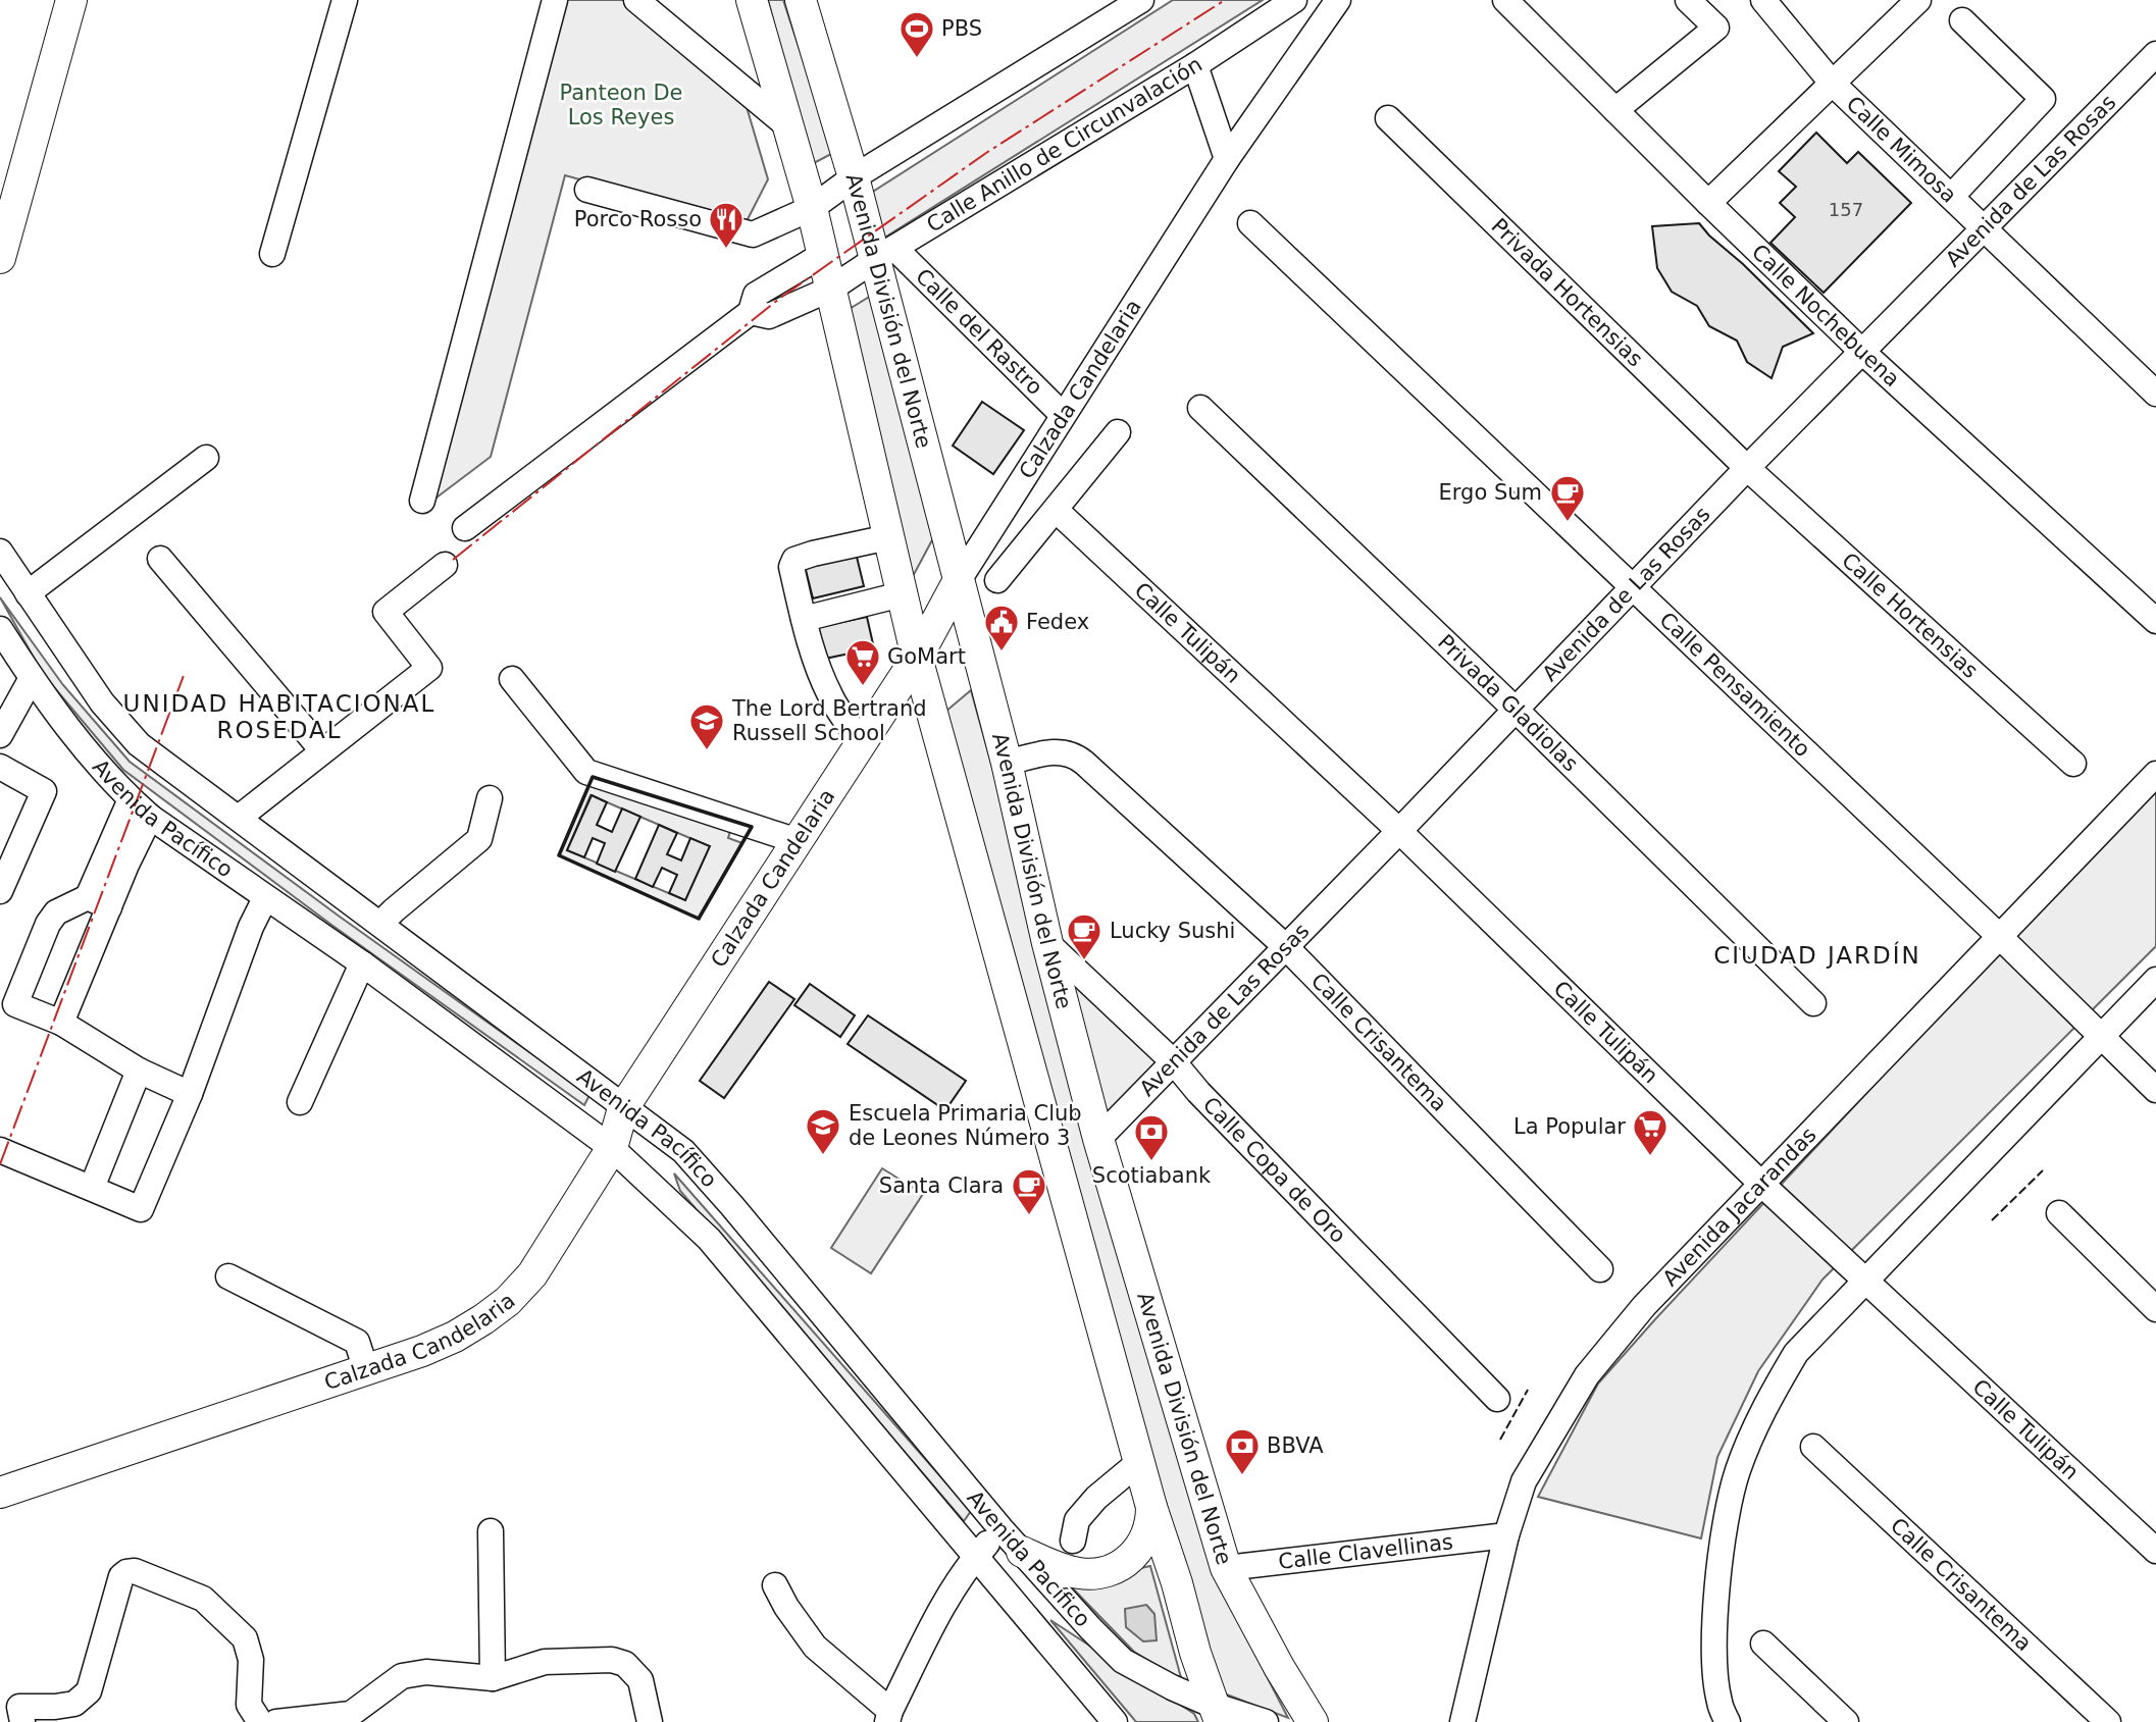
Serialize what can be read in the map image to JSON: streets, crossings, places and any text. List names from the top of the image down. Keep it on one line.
{"streets":{"main road":["Avenida División del Norte","Calzada Candelaria"],"street":["Calle Anillo de Circunvalación","Calle Mimosa","Avenida de Las Rosas","Privada Hortensias","Calle Nochebuena","Calle del Rastro","Calle Hortensias","Calle Tulipán","Calle Pensamiento","Privada Gladiolas","Avenida Pacífico","Calle Crisantema","Calle Copa de Oro","Avenida Jacarandas","Calle Clavellinas"]},"crossings":[["Calle Anillo de Circunvalación","Avenida División del Norte"],["Calle Anillo de Circunvalación","Calle del Rastro"],["Calle Mimosa","Avenida de Las Rosas"],["Calle Mimosa","Calle Nochebuena"],["Avenida de Las Rosas","Privada Hortensias"],["Avenida de Las Rosas","Avenida División del Norte"],["Avenida de Las Rosas","Calle Nochebuena"],["Avenida de Las Rosas","Calle Hortensias"],["Avenida de Las Rosas","Calle Tulipán"],["Avenida de Las Rosas","Calle Pensamiento"],["Avenida de Las Rosas","Privada Gladiolas"],["Avenida de Las Rosas","Calle Crisantema"],["Avenida de Las Rosas","Calle Copa de Oro"],["Privada Hortensias","Calle Hortensias"],["Avenida División del Norte","Calle del Rastro"],["Avenida División del Norte","Calzada Candelaria"],["Avenida División del Norte","Calle Crisantema"],["Avenida División del Norte","Calle Copa de Oro"],["Avenida División del Norte","Calle Clavellinas"],["Calle del Rastro","Calzada Candelaria"],["Calzada Candelaria","Avenida Pacífico"],["Calle Tulipán","Avenida Jacarandas"],["Calle Pensamiento","Avenida Jacarandas"],["Avenida Jacarandas","Calle Clavellinas"]],"districts":["UNIDAD HABITACIONAL ROSEDAL","CIUDAD JARDÍN"],"parks":["Panteon De Los Reyes"],"places":{"sports":["PBS"],"restaurant":["Porco Rosso"],"cafe":["Ergo Sum","Lucky Sushi","Santa Clara"],"public building":["Fedex"],"supermarket":["GoMart","La Popular"],"school or university":["The Lord Bertrand Russell School","Escuela Primaria Club de Leones Número 3"],"bank":["Scotiabank","BBVA"]},"house_numbers":["157"]}
